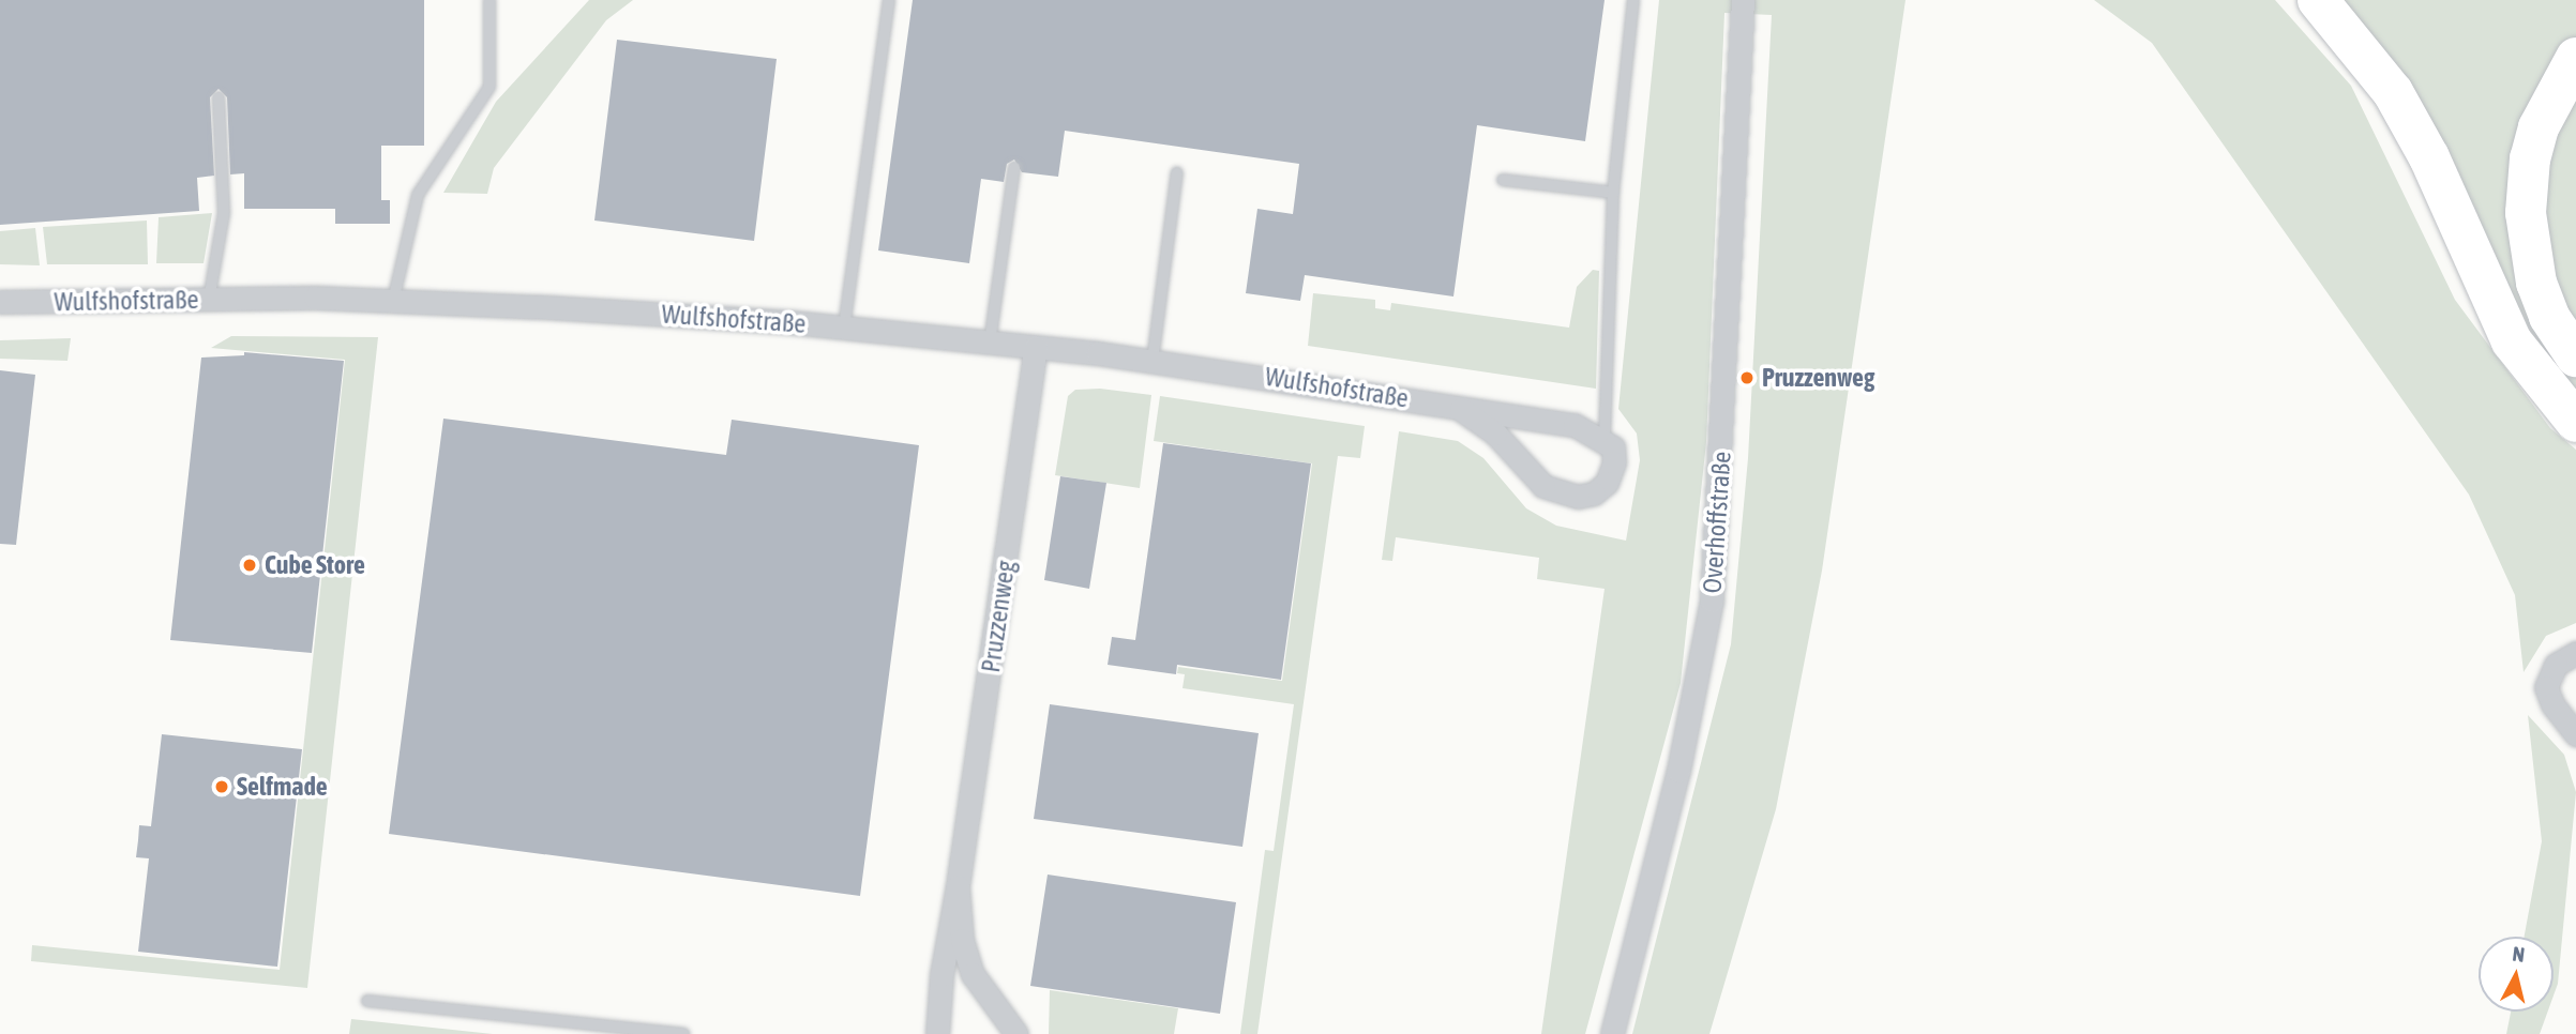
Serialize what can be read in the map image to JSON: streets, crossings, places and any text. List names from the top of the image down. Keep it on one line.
{"streets":{"street":["Wulfshofstraße","Overhoffstraße","Pruzzenweg"]},"crossings":[["Wulfshofstraße","Pruzzenweg"]],"places":["Pruzzenweg","Cube Store","Selfmade"],"north":"top"}
